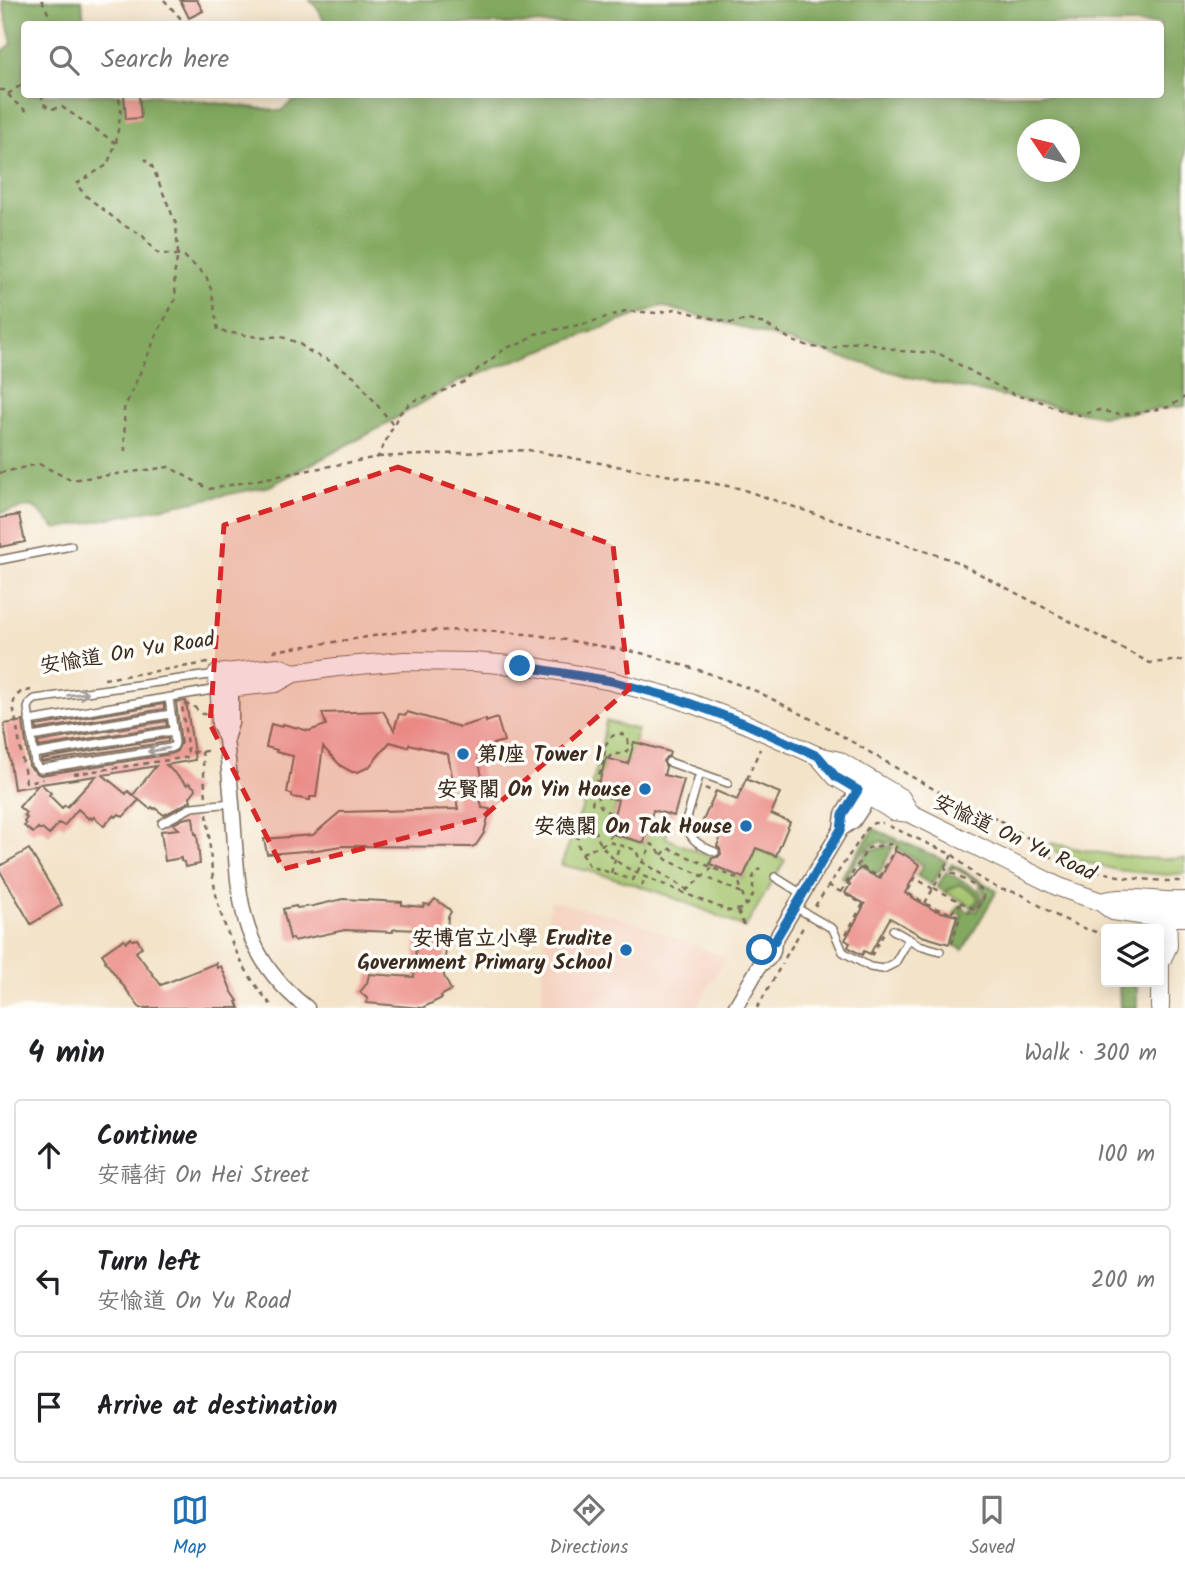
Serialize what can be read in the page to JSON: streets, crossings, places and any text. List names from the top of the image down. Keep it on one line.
{"streets":{"street":["安愉道 On Yu Road"]},"places":["第1座 Tower 1","安賢閣 On Yin House","安德閣 On Tak House","安博官立小學 Erudite Government Primary School"],"north":"top left","page":{"search":"Search here","heading":["4 min","Walk · 300 m"],"list":[["Continue","安禧街 On Hei Street","100 m"],["Turn left","安愉道 On Yu Road","200 m"],"Arrive at destination"],"nav":["Map","Directions","Saved"]}}
